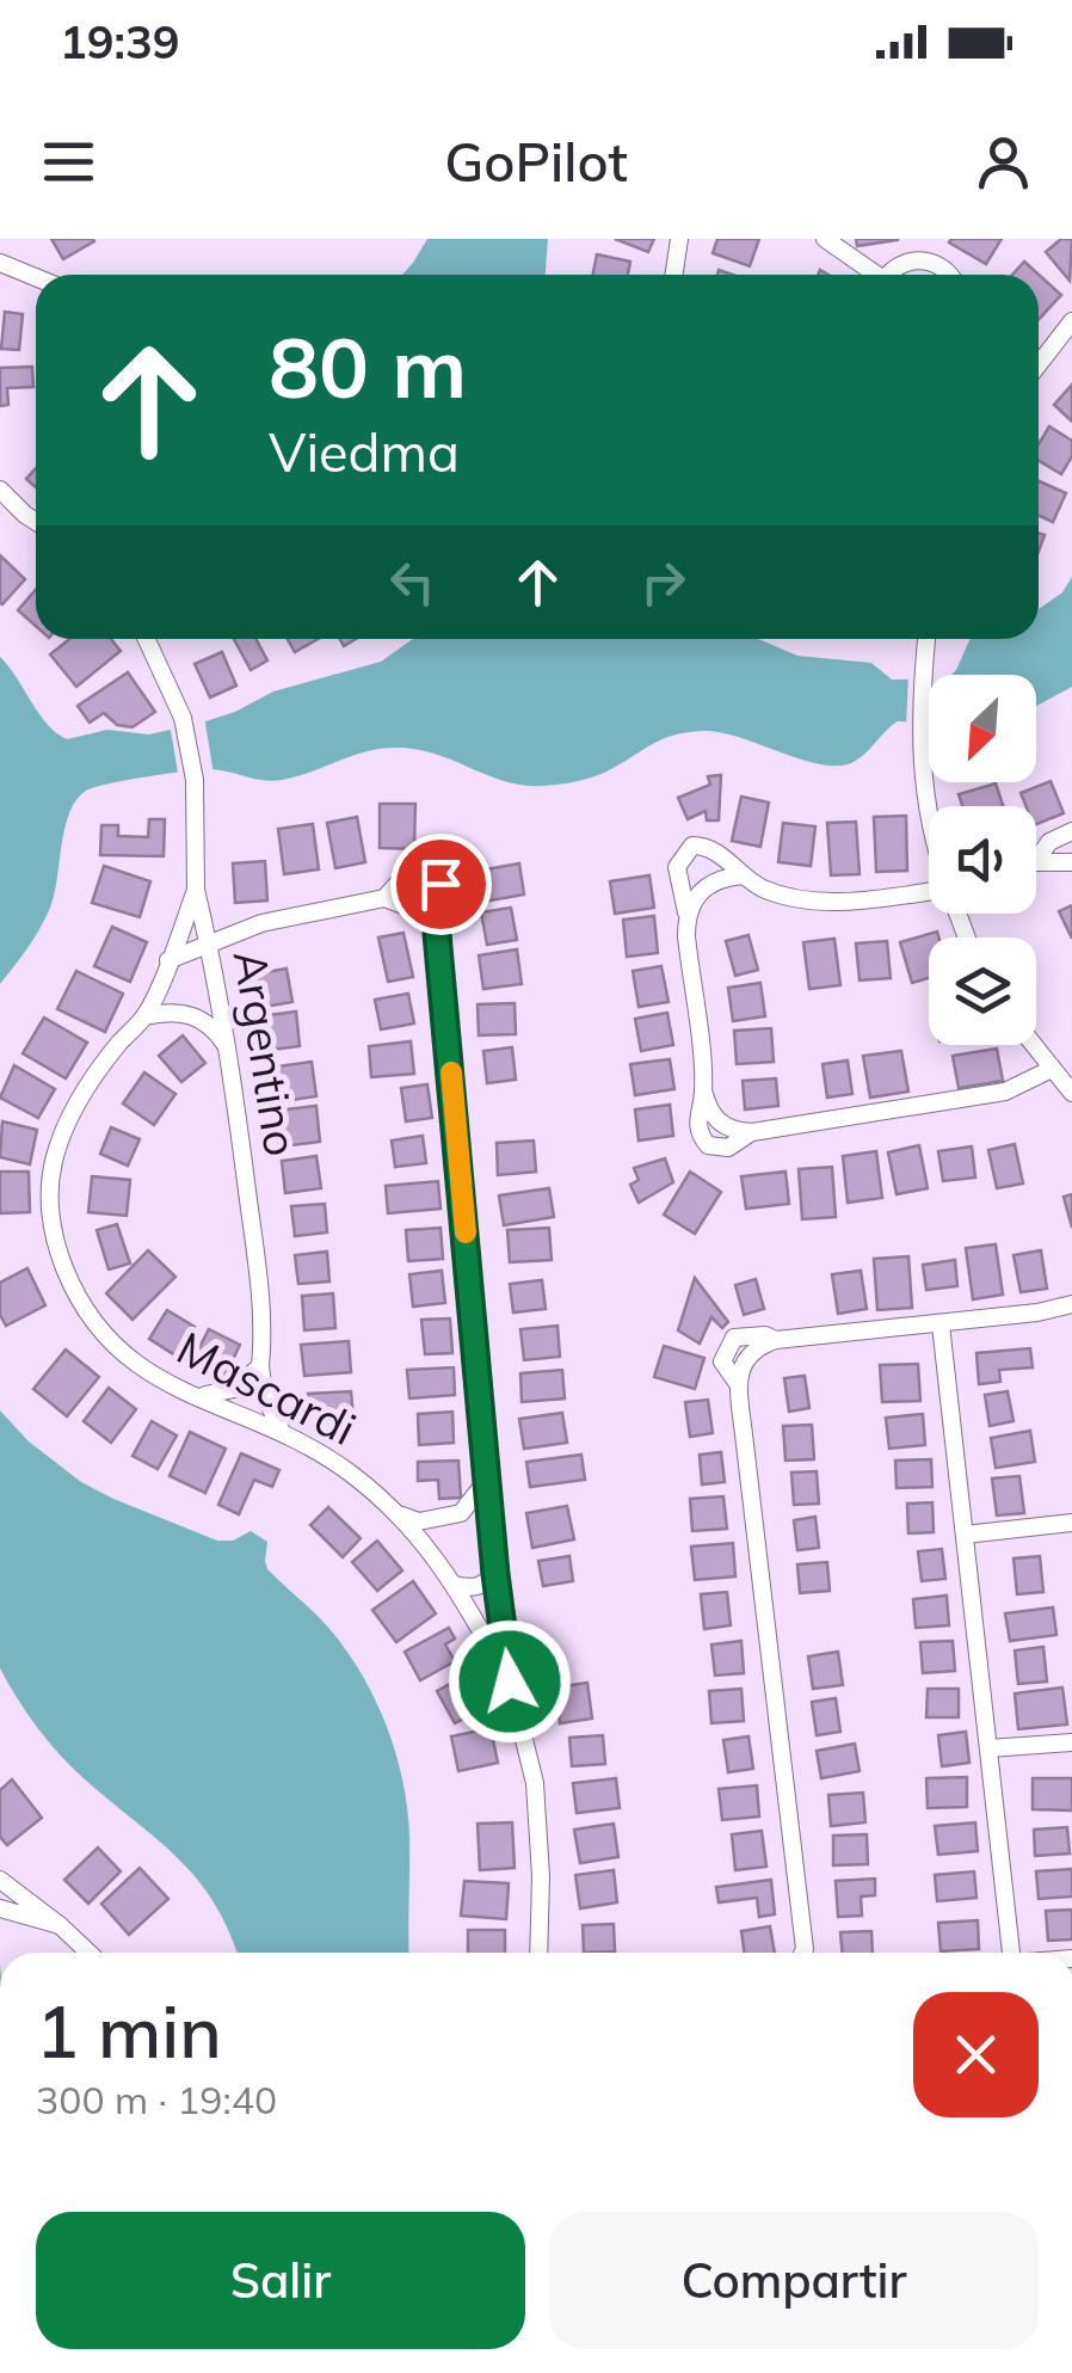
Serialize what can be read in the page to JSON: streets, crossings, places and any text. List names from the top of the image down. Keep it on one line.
{"streets":{"street":["Argentino","Mascardi"]},"crossings":[["Argentino","Mascardi"]],"north":"bottom left","page":{"status":"19:39","header":"GoPilot","turn":["80 m","Viedma"],"heading":["1 min","300 m · 19:40"],"buttons":["Salir","Compartir"]}}
